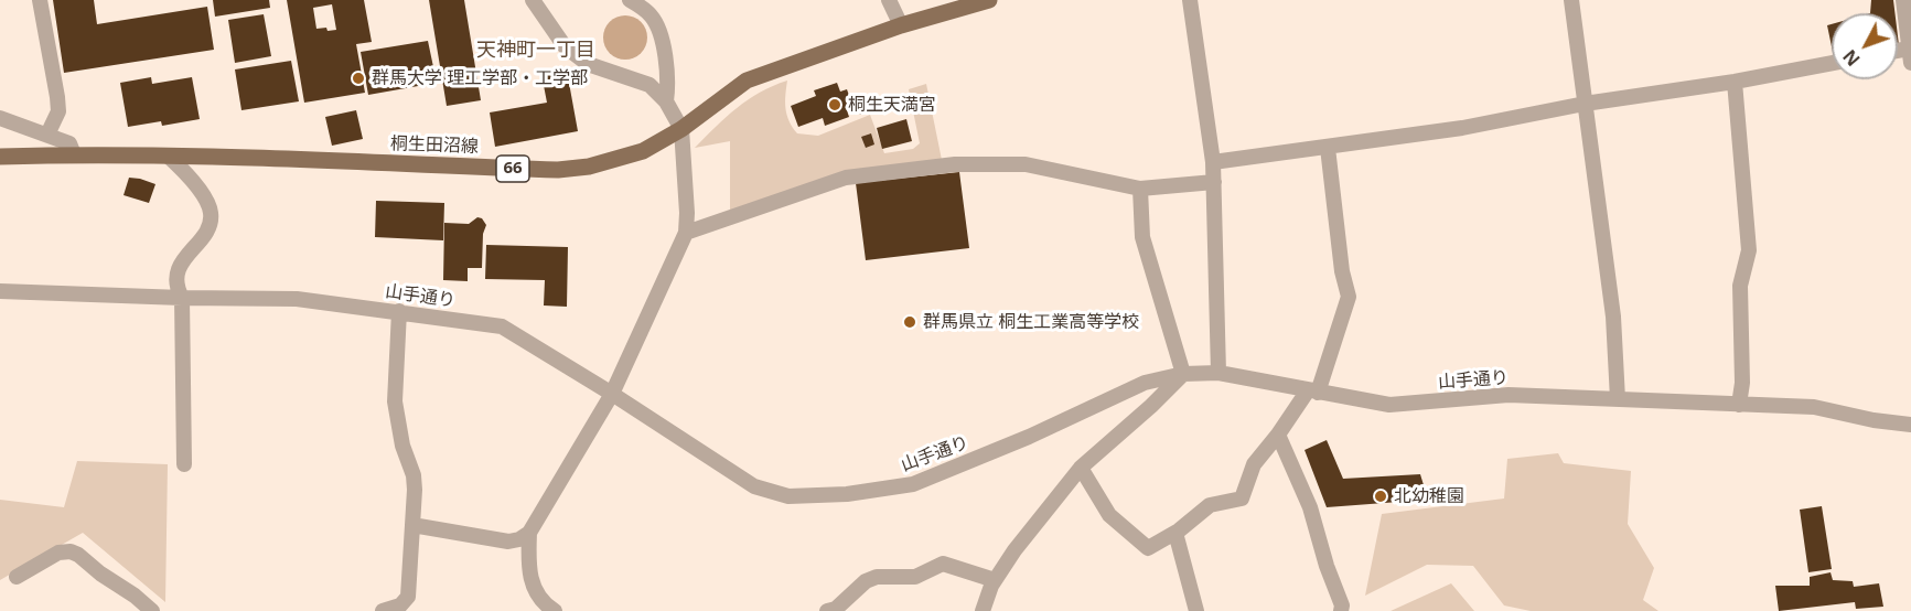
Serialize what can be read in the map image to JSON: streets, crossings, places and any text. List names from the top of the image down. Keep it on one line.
{"streets":{"main road":["桐生田沼線","66"],"street":["山手通り"]},"districts":["天神町一丁目"],"places":["群馬大学 理工学部・工学部","桐生天満宮","群馬県立 桐生工業高等学校","北幼稚園"],"north":"bottom left"}
